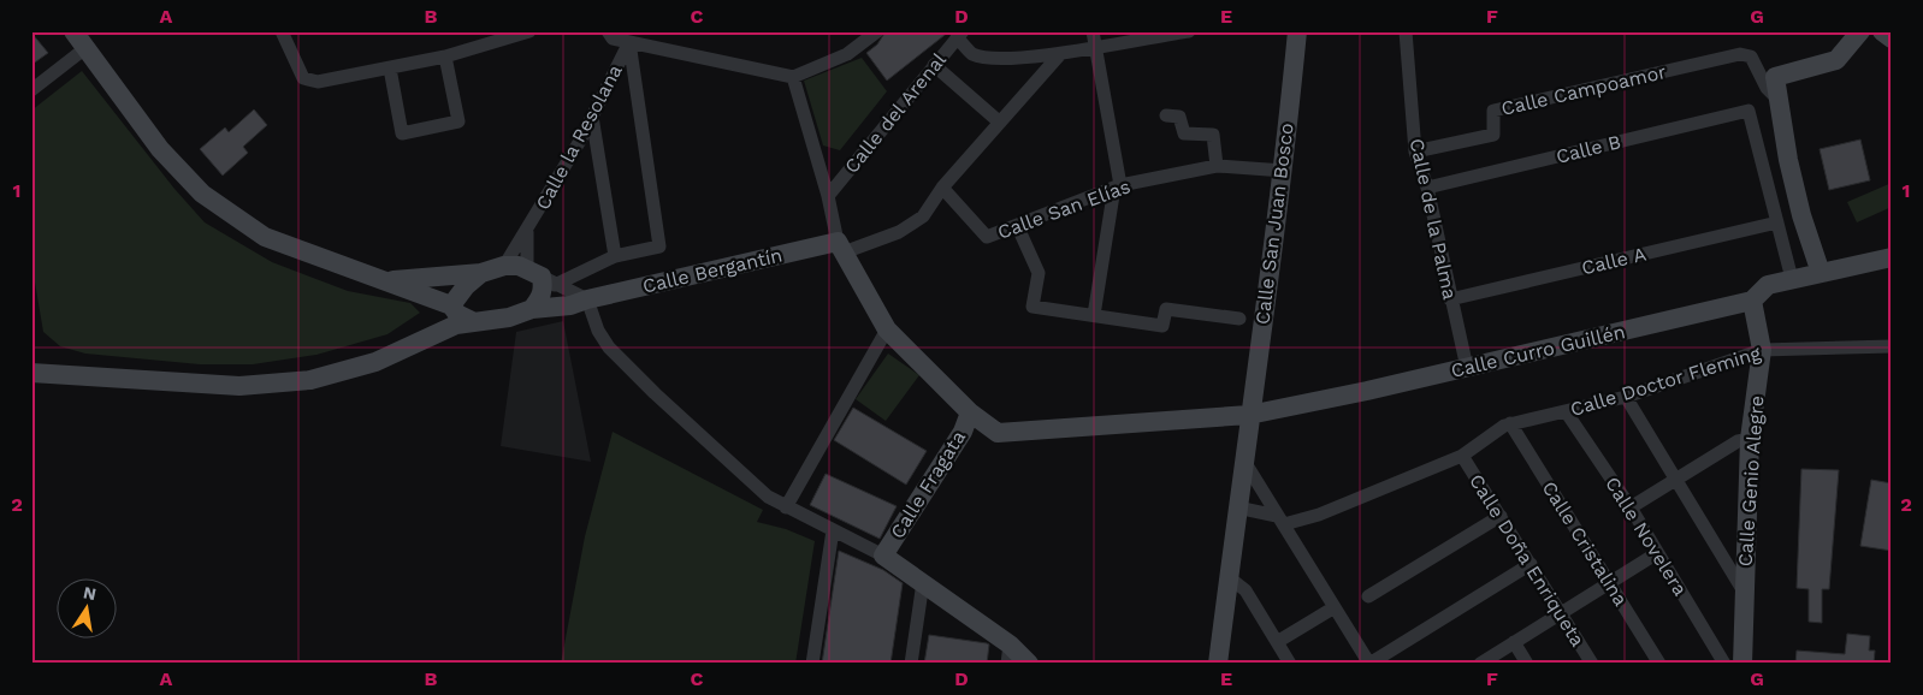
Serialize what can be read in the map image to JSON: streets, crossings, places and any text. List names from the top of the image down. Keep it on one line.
{"streets":{"street":["Calle Campoamor","Calle del Arenal","Calle la Resolana","Calle B","Calle San Elías","Calle de la Palma","Calle San Juan Bosco","Calle A","Calle Bergantín","Calle Curro Guillén","Calle Doctor Fleming","Calle Genio Alegre","Calle Fragata","Calle Novelera","Calle Cristalina","Calle Doña Enriqueta"]},"crossings":[["Calle Campoamor","Calle de la Palma"],["Calle B","Calle de la Palma"],["Calle B","Calle A"],["Calle San Elías","Calle San Juan Bosco"],["Calle de la Palma","Calle A"],["Calle de la Palma","Calle Curro Guillén"],["Calle San Juan Bosco","Calle Curro Guillén"],["Calle Bergantín","Calle Curro Guillén"],["Calle Curro Guillén","Calle Genio Alegre"],["Calle Curro Guillén","Calle Fragata"],["Calle Doctor Fleming","Calle Genio Alegre"],["Calle Doctor Fleming","Calle Novelera"],["Calle Doctor Fleming","Calle Cristalina"],["Calle Doctor Fleming","Calle Doña Enriqueta"]],"north":"top","grid":{"columns":["A","B","C","D","E","F","G"],"rows":["1","2"]}}
